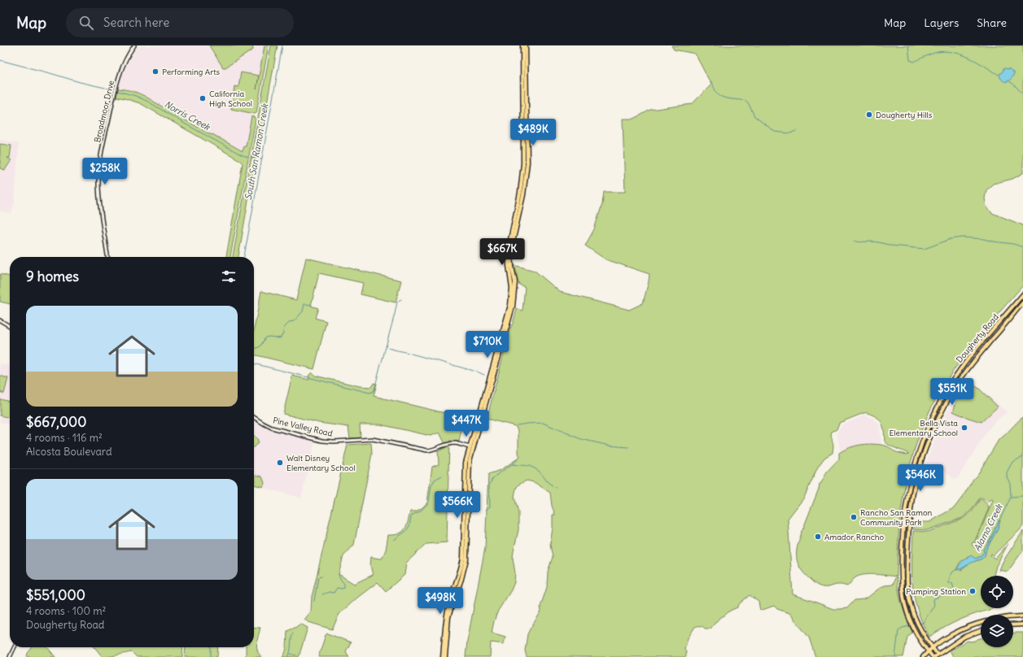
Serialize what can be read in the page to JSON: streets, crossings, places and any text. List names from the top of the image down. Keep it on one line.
{"streets":{"main road":["Dougherty Road"],"street":["Broadmoor Drive","Pine Valley Road"]},"water":["Norris Creek","South San Ramon Creek","Alamo Creek"],"places":["Performing Arts","California High School","Dougherty Hills","Bella Vista Elementary School","Walt Disney Elementary School","Rancho San Ramon Community Park","Amador Rancho","Pumping Station"],"page":{"header":"Map","search":"Search here","nav":["Map","Layers","Share"],"price":["$489K","$258K","$667K","$710K","$551K","$447K","$546K","$566K","$498K"],"heading":"9 homes","list":[{"name":"$667,000","note":"4 rooms · 116 m² · Alcosta Boulevard"},{"name":"$551,000","note":"4 rooms · 100 m² · Dougherty Road"}]}}
